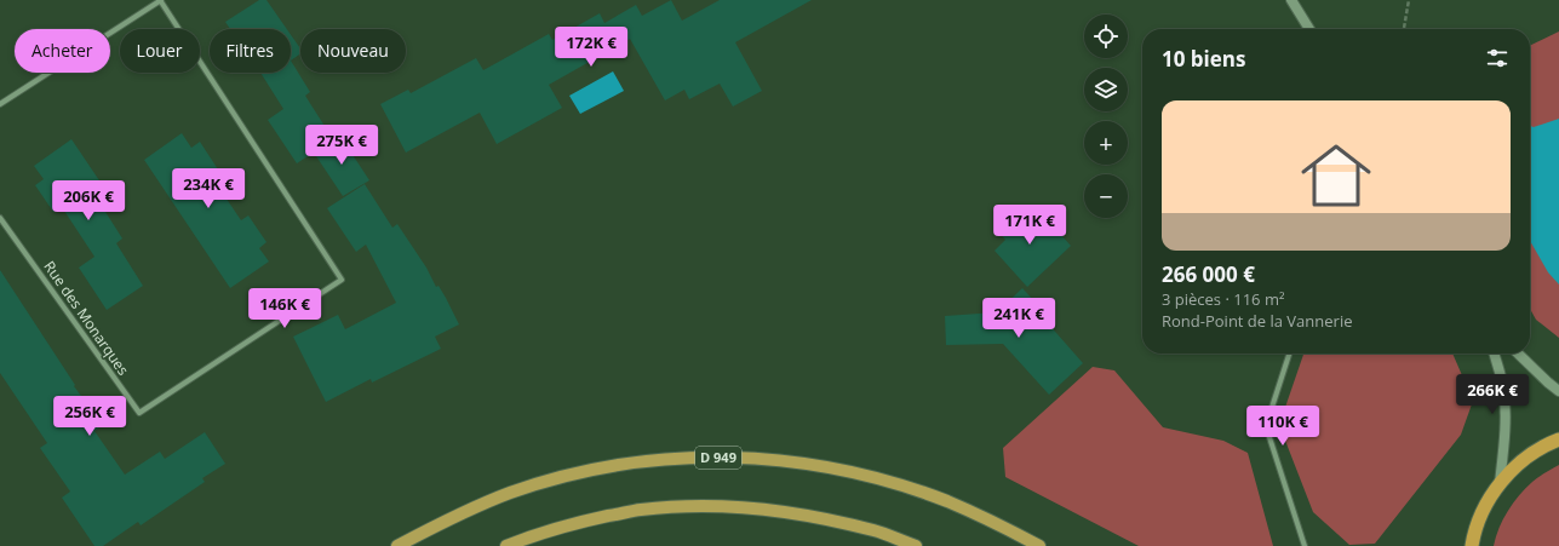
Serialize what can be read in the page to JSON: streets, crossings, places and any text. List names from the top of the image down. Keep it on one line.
{"streets":{"main road":["D 949"],"street":["Rue des Monarques"]},"page":{"map_buttons":["+","−"],"price":["172K €","275K €","234K €","206K €","171K €","146K €","241K €","266K €","256K €","110K €"],"chip":["Acheter","Louer","Filtres","Nouveau"],"heading":"10 biens","list":[{"name":"266 000 €","note":"3 pièces · 116 m² · Rond-Point de la Vannerie"}]}}
